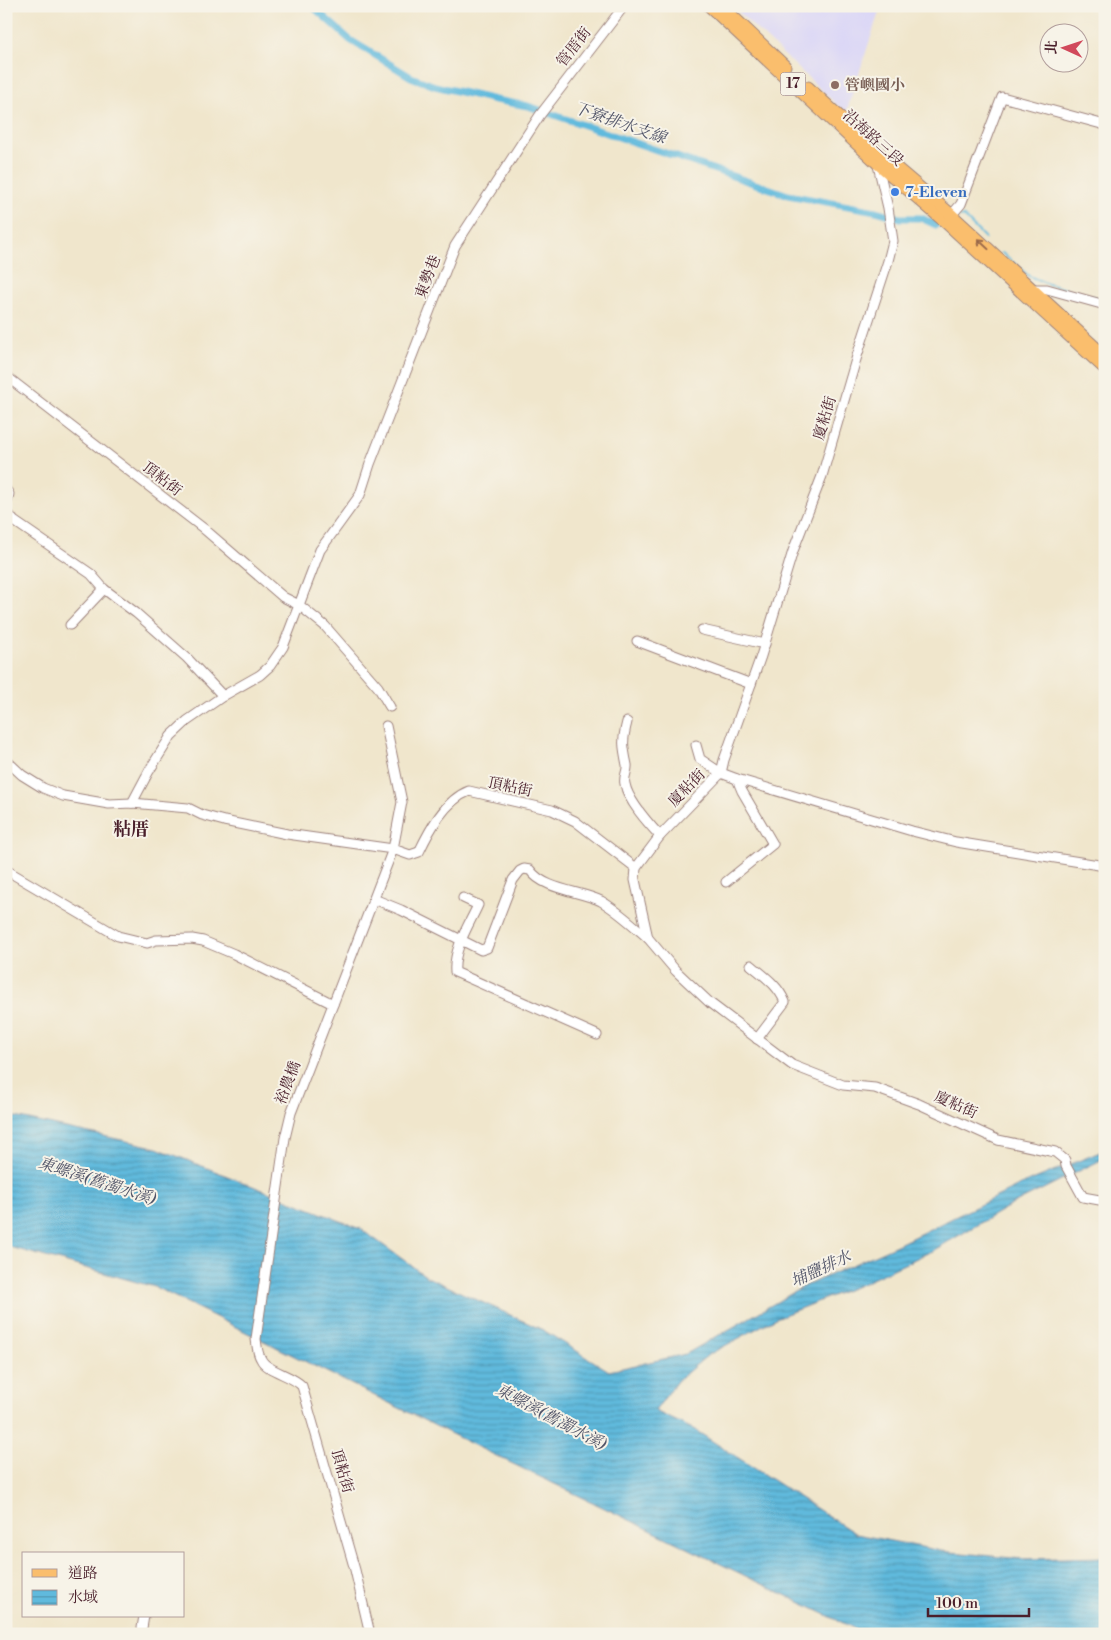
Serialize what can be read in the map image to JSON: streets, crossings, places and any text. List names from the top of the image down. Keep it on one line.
{"streets":{"main road":["17","沿海路三段"],"street":["管厝街","東勢巷","廈粘街","頂粘街","裕農橋"]},"crossings":[["管厝街","東勢巷"],["17","沿海路三段"],["沿海路三段","廈粘街"],["東勢巷","頂粘街"],["廈粘街","頂粘街"],["頂粘街","裕農橋"]],"districts":["粘厝"],"water":["下寮排水支線","東螺溪(舊濁水溪)","埔鹽排水"],"places":["管嶼國小","7-Eleven"],"legend":["道路","水域"],"scale_bar":"100 m","north":"left"}
